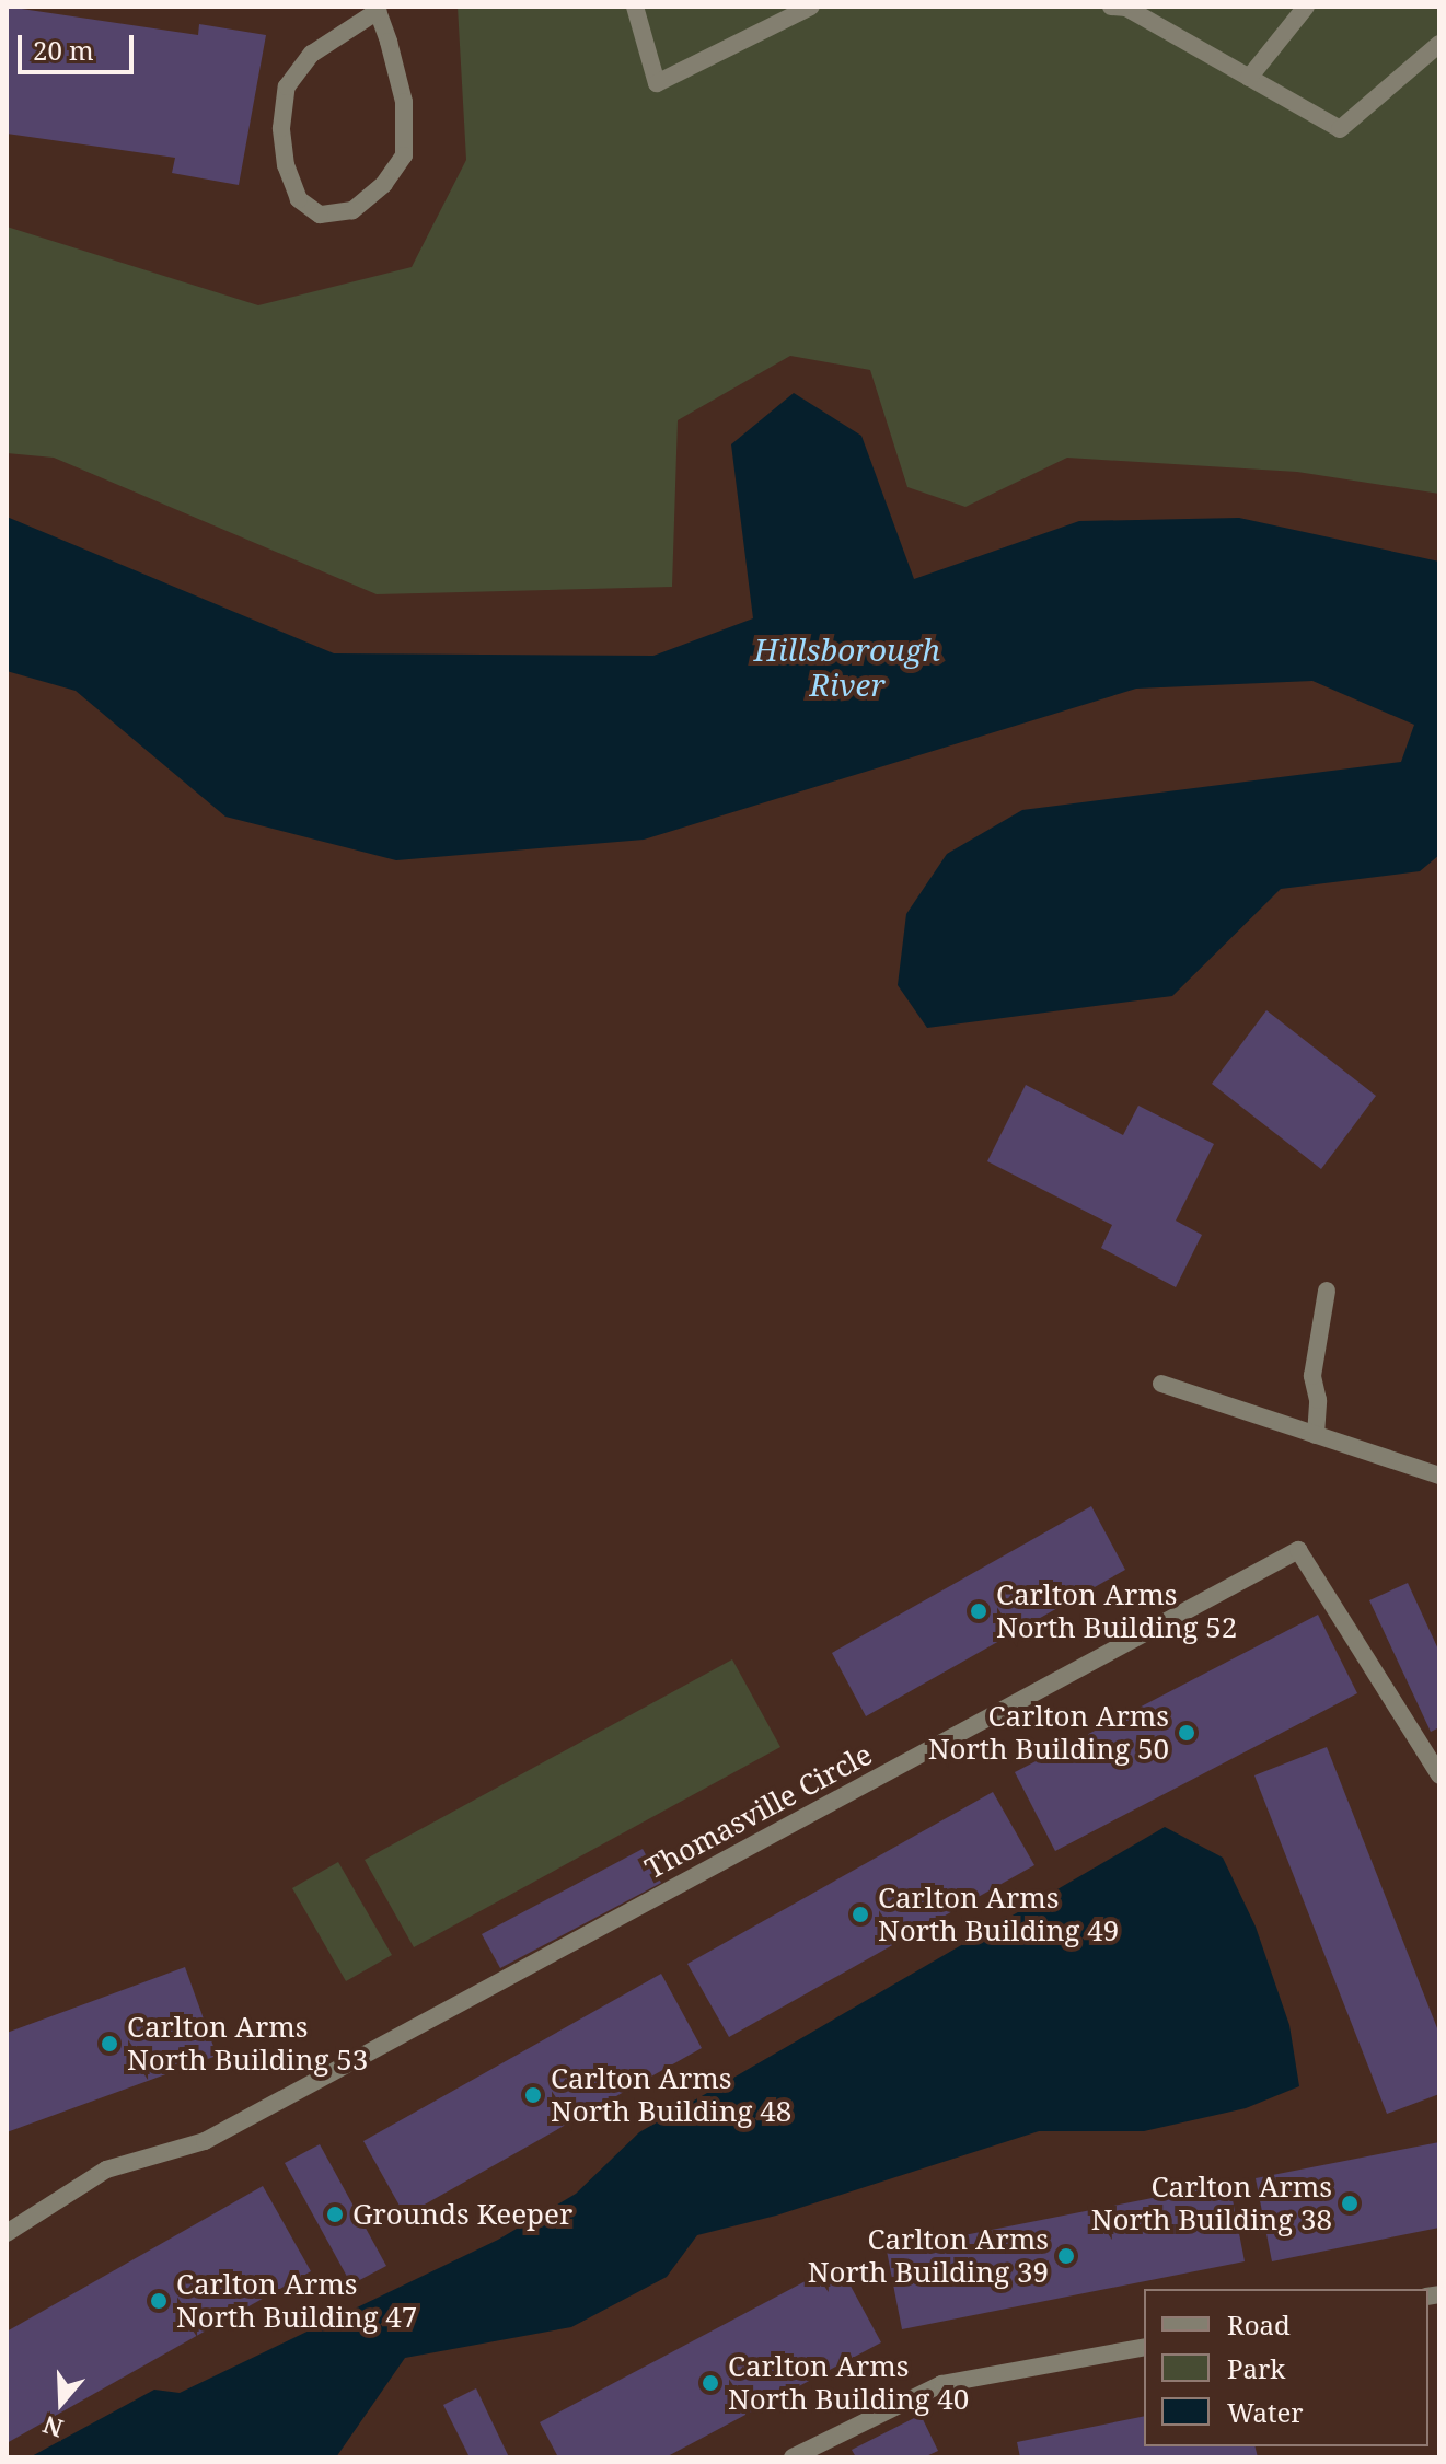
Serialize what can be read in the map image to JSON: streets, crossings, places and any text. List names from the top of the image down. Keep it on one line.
{"streets":{"street":["Thomasville Circle"]},"water":["Hillsborough River"],"places":["Carlton Arms North Building 52","Carlton Arms North Building 50","Carlton Arms North Building 49","Carlton Arms North Building 53","Carlton Arms North Building 48","Carlton Arms North Building 38","Grounds Keeper","Carlton Arms North Building 39","Carlton Arms North Building 47","Carlton Arms North Building 40"],"legend":["Road","Park","Water"],"scale_bar":"20 m","north":"bottom"}
